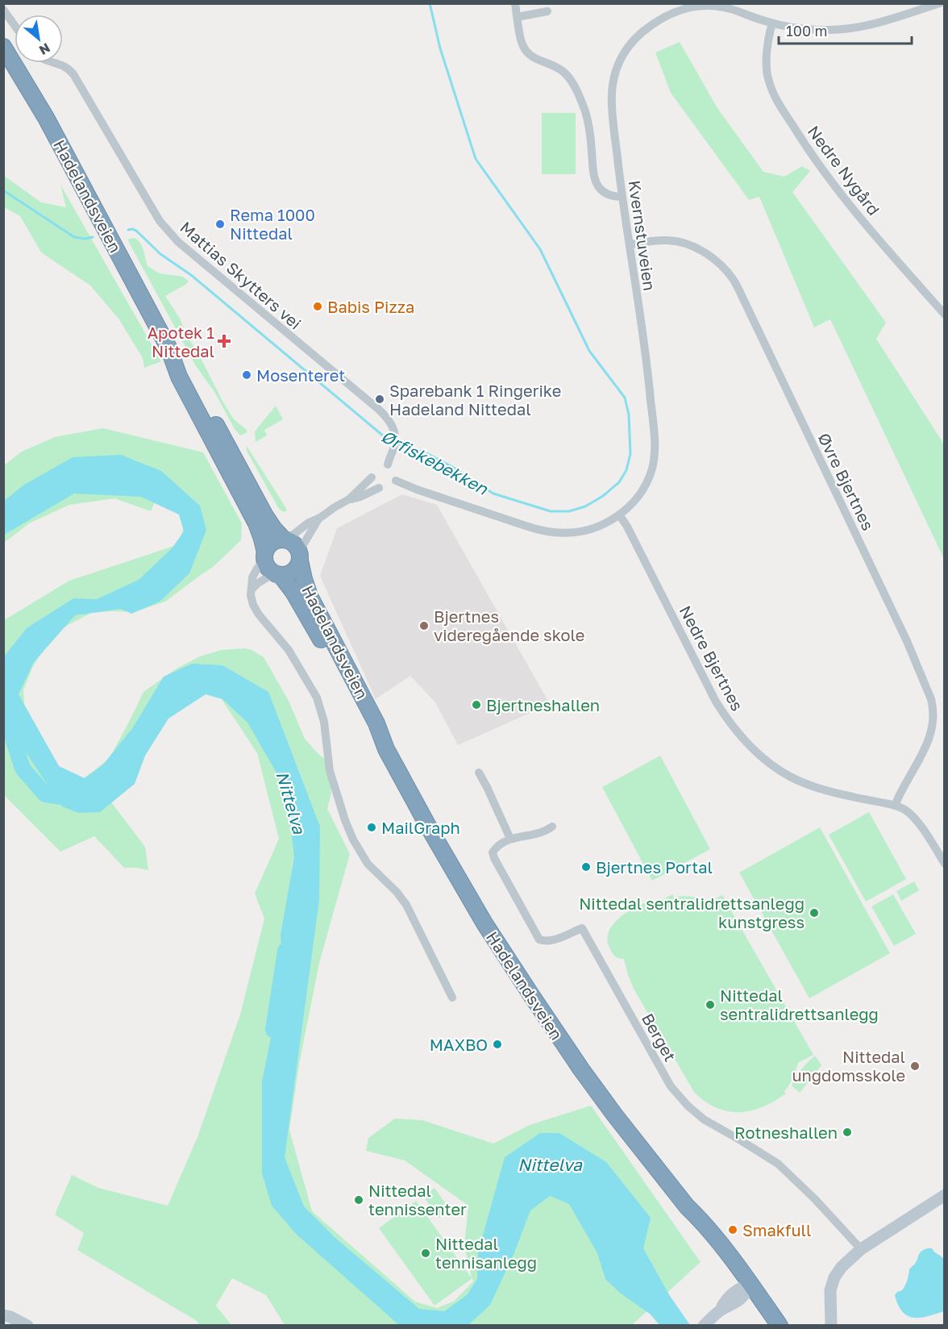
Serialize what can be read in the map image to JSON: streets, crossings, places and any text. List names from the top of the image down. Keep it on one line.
{"streets":{"highway":["Hadelandsveien"],"street":["Nedre Nygård","Kvernstuveien","Mattias Skytters vei","Øvre Bjertnes","Nedre Bjertnes","Berget"]},"crossings":[["Nedre Nygård","Kvernstuveien"],["Kvernstuveien","Øvre Bjertnes"],["Kvernstuveien","Nedre Bjertnes"],["Øvre Bjertnes","Nedre Bjertnes"]],"water":["Ørfiskebekken","Nittelva"],"places":{"other":["Rema 1000 Nittedal","Babis Pizza","Mosenteret","Sparebank 1 Ringerike Hadeland Nittedal","Bjertnes videregående skole","Bjertneshallen","MailGraph","Bjertnes Portal","Nittedal sentralidrettsanlegg kunstgress","Nittedal sentralidrettsanlegg","MAXBO","Nittedal ungdomsskole","Rotneshallen","Nittedal tennissenter","Smakfull","Nittedal tennisanlegg"],"health":["Apotek 1 Nittedal"]},"scale_bar":"100 m","north":"bottom right"}
